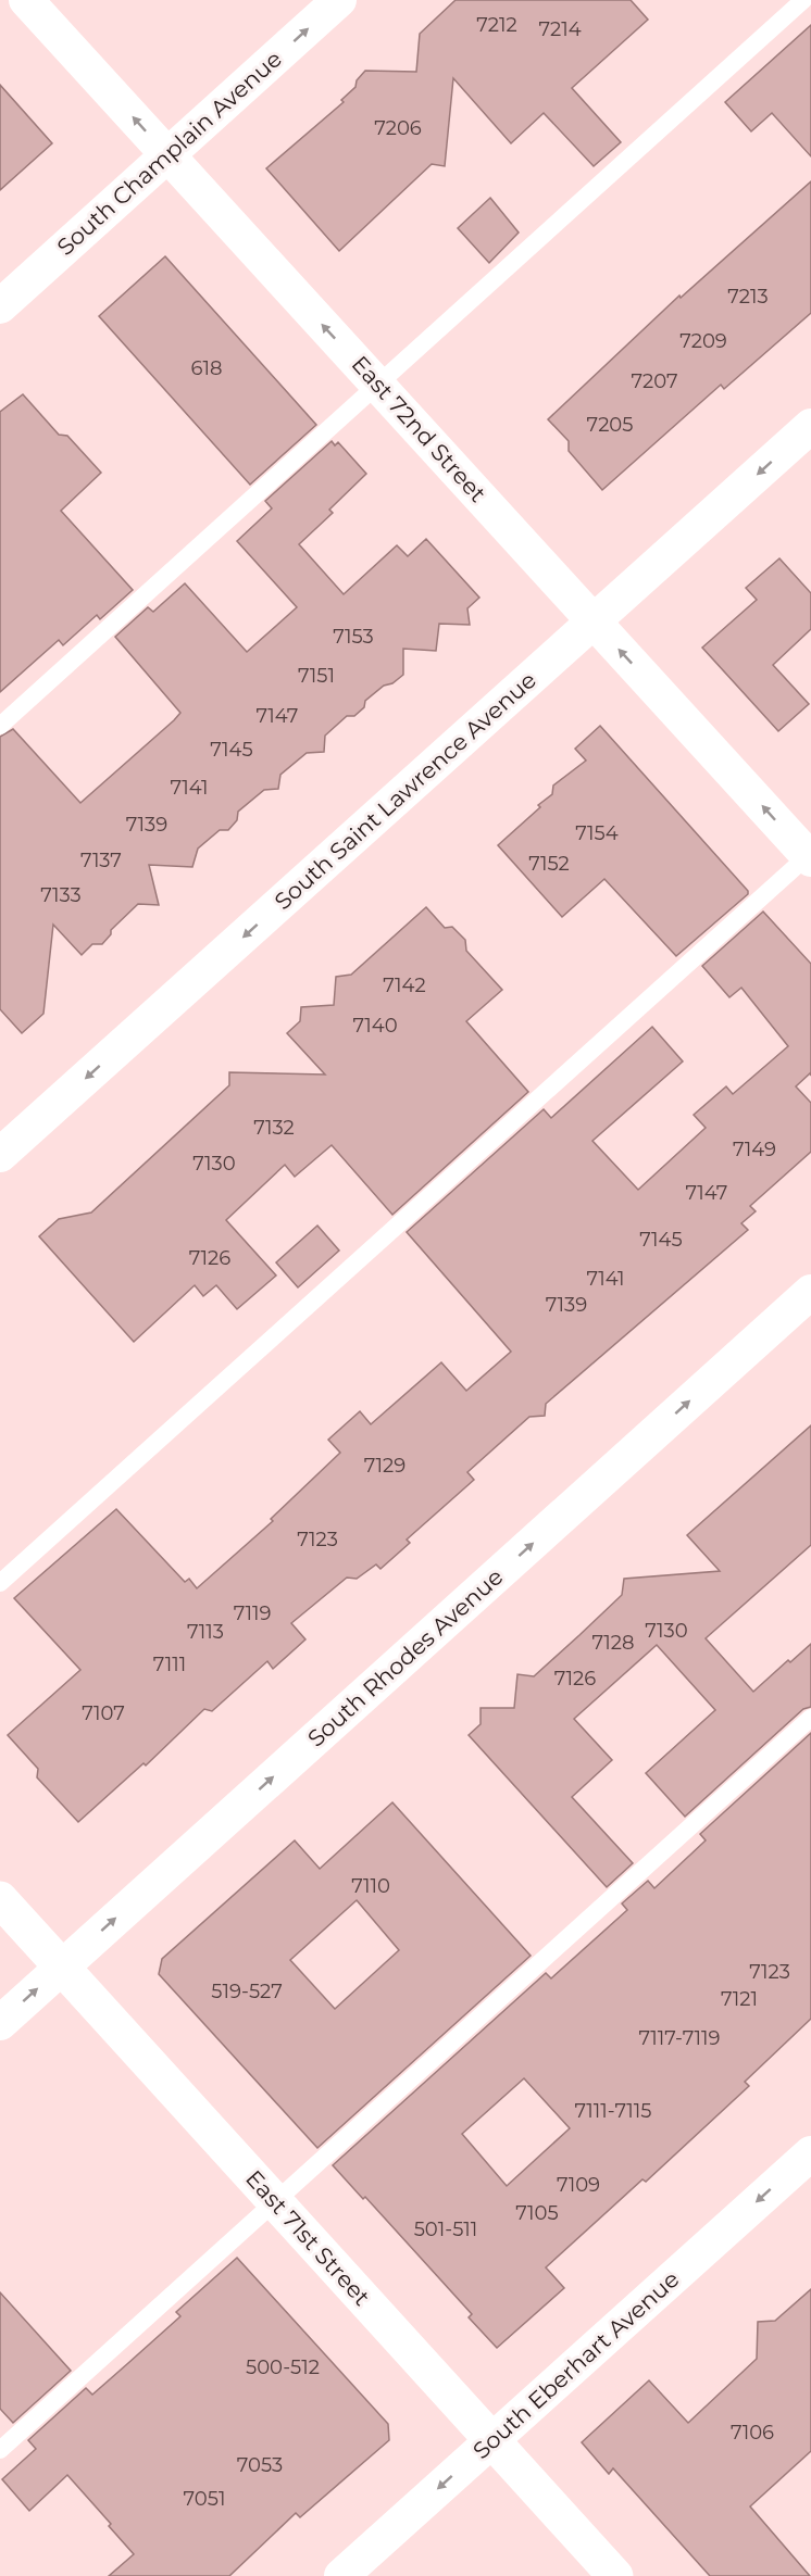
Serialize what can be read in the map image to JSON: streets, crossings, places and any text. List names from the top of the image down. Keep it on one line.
{"streets":{"main road":["East 71st Street"],"street":["South Champlain Avenue","East 72nd Street","South Saint Lawrence Avenue","South Rhodes Avenue","South Eberhart Avenue"]},"crossings":[["South Champlain Avenue","East 72nd Street"],["East 72nd Street","South Saint Lawrence Avenue"],["South Rhodes Avenue","East 71st Street"],["East 71st Street","South Eberhart Avenue"]],"one_way":["South Champlain Avenue","East 72nd Street","South Saint Lawrence Avenue","South Rhodes Avenue","South Eberhart Avenue"],"house_numbers":["7212","7214","7206","7213","7209","618","7207","7205","7153","7151","7147","7145","7141","7139","7154","7137","7152","7133","7142","7140","7132","7149","7130","7147","7145","7126","7141","7139","7129","7123","7119","7130","7113","7128","7111","7126","7107","7110","7123","519-527","7121","7117-7119","7111-7115","7109","7105","501-511","500-512","7106","7053","7051"]}
